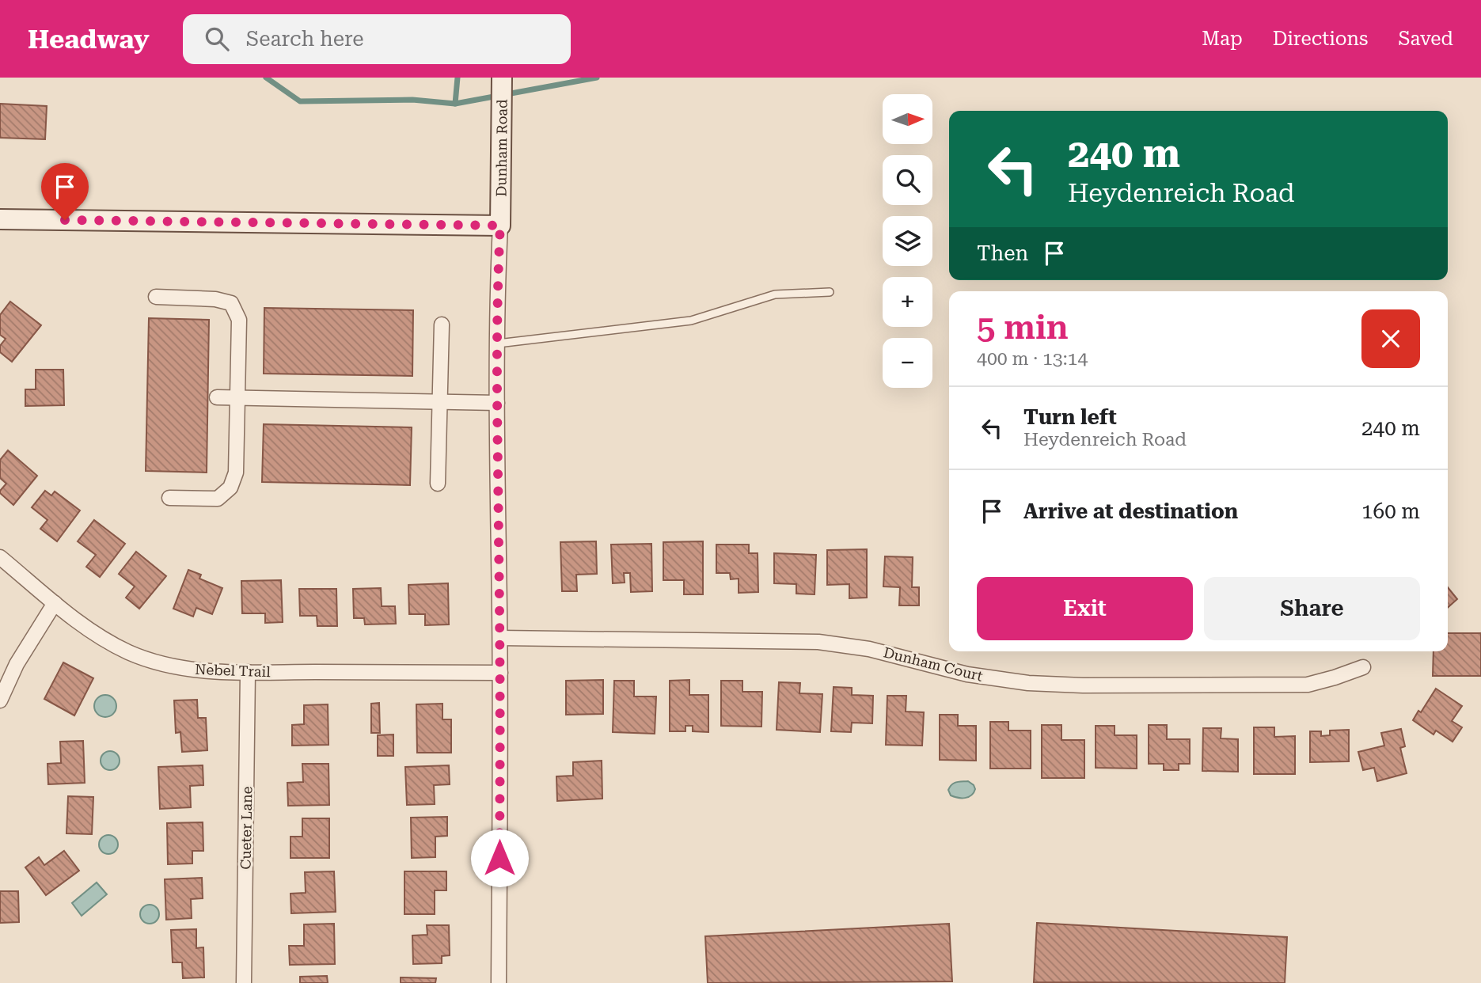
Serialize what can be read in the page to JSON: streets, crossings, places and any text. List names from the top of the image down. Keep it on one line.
{"streets":{"street":["Dunham Road","Dunham Court","Nebel Trail","Cueter Lane"]},"crossings":[["Dunham Road","Dunham Court"],["Dunham Road","Nebel Trail"],["Nebel Trail","Cueter Lane"]],"north":"right","page":{"header":"Headway","search":"Search here","nav":["Map","Directions","Saved"],"map_buttons":["+","−"],"turn":["240 m","Heydenreich Road"],"then":"Then","heading":["5 min","400 m · 13:14"],"list":[{"name":"Turn left","note":"Heydenreich Road","value":"240 m"},{"name":"Arrive at destination","value":"160 m"}],"buttons":["Exit","Share"]}}
